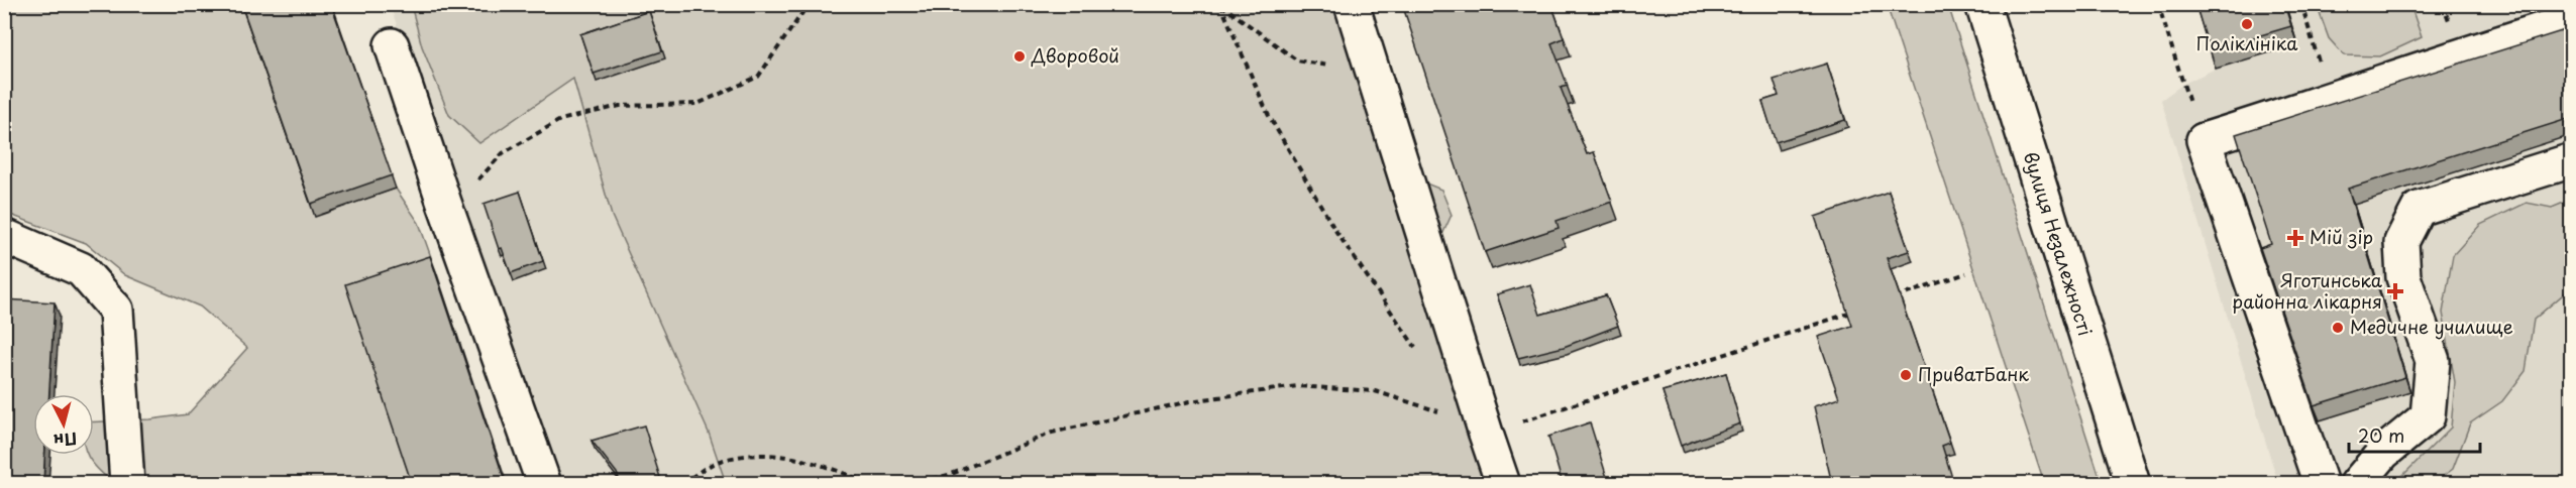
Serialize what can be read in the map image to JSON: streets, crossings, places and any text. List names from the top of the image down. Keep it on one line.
{"streets":{"main road":["вулиця Незалежності"]},"places":{"other":["Поліклініка","Дворовой","Медичне училище","ПриватБанк"],"health":["Мій зір","Яготинська районна лікарня"]},"scale_bar":"20 m","north":"bottom"}
